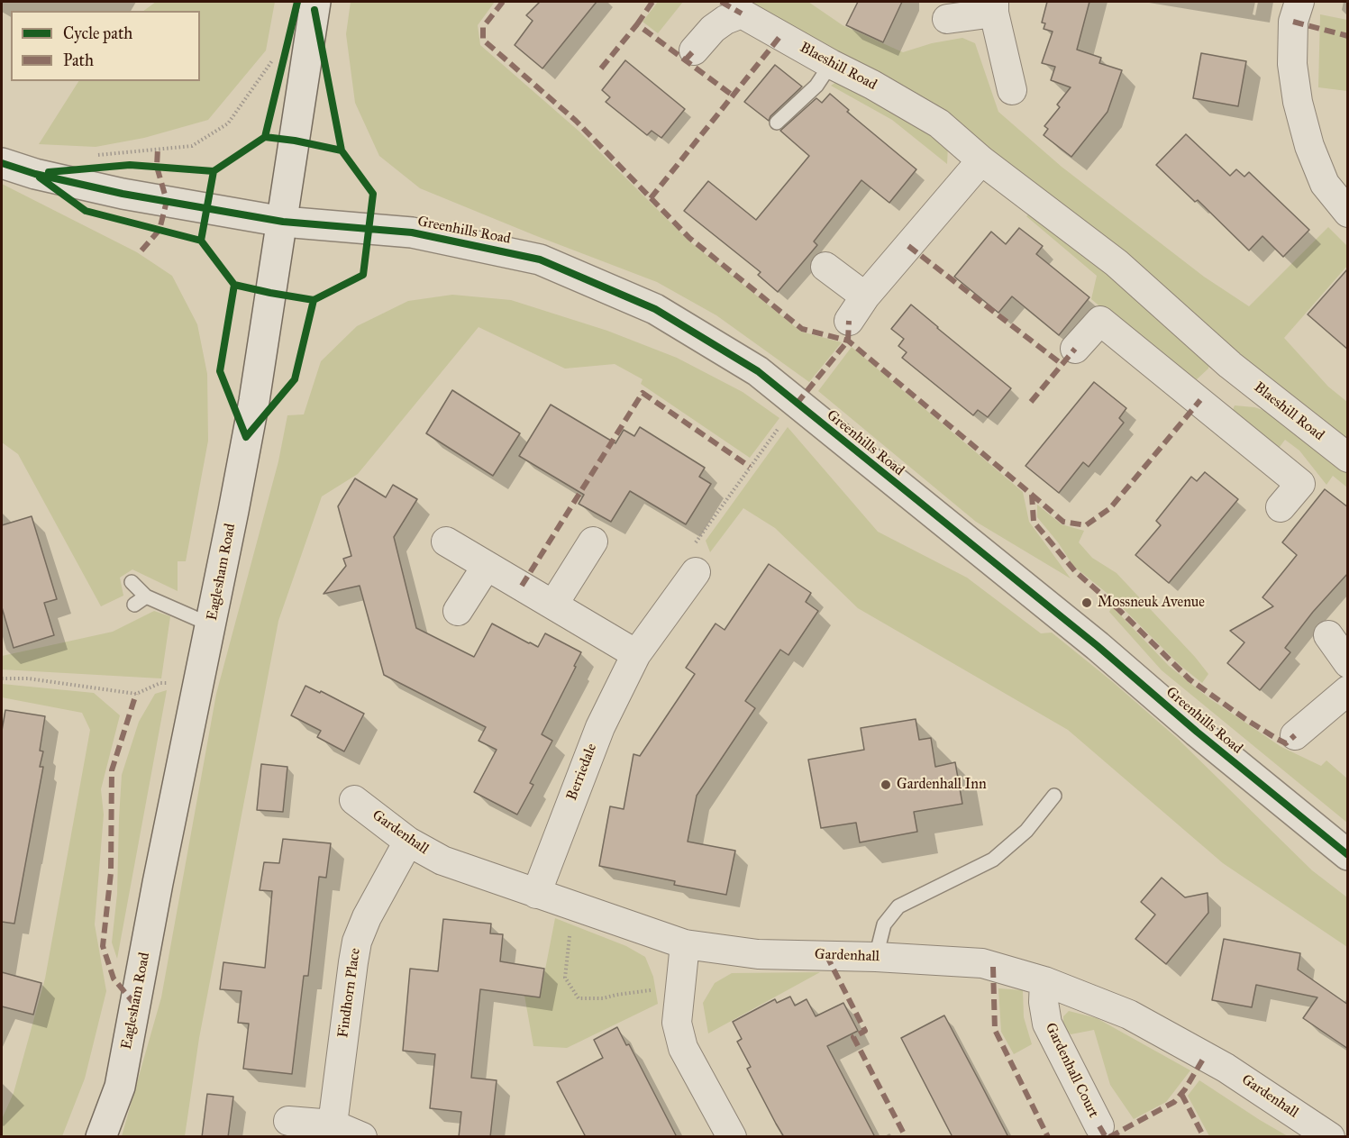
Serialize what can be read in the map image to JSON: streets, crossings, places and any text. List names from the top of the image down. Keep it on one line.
{"streets":{"street":["Blaeshill Road","Greenhills Road","Eaglesham Road","Berriedale","Gardenhall","Findhorn Place","Gardenhall Court"]},"crossings":[["Greenhills Road","Eaglesham Road"],["Berriedale","Gardenhall"],["Gardenhall","Findhorn Place"],["Gardenhall","Gardenhall Court"]],"places":["Mossneuk Avenue","Gardenhall Inn"],"legend":["Cycle path","Path"]}
